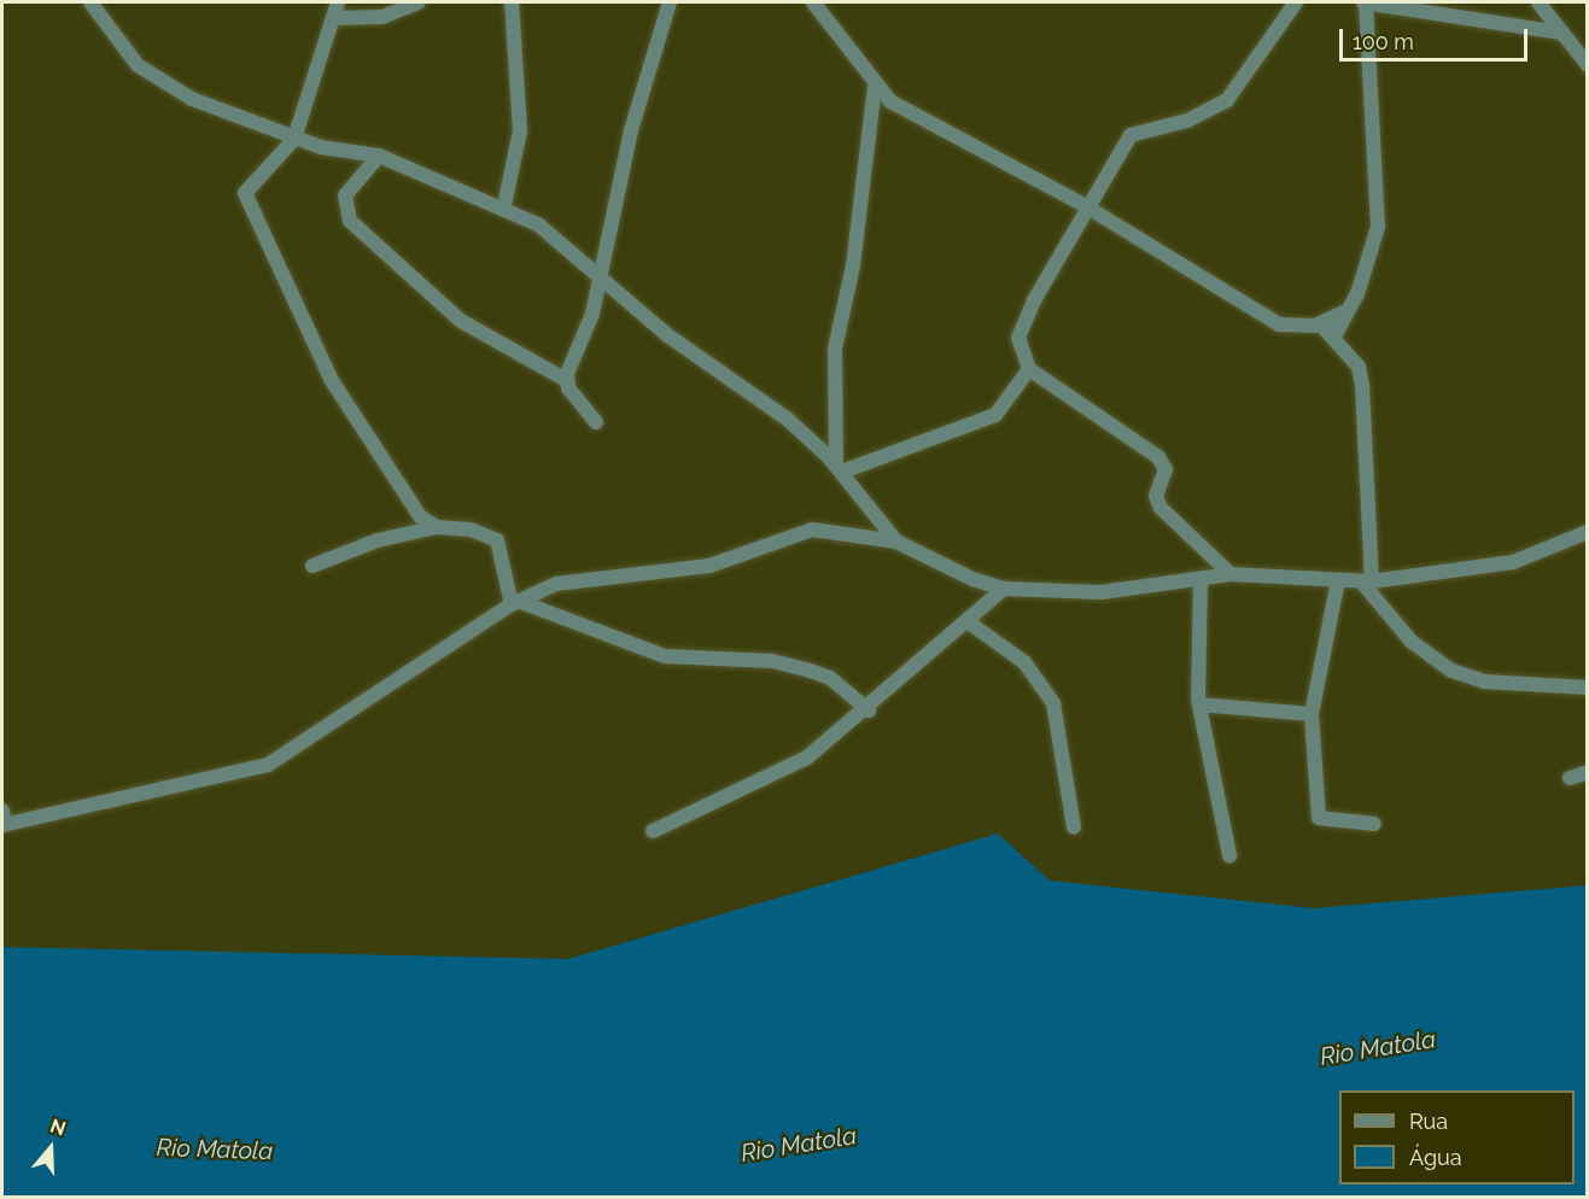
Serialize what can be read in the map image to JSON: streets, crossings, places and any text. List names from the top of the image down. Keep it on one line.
{"water":["Rio Matola"],"legend":["Rua","Água"],"scale_bar":"100 m","north":"top"}
